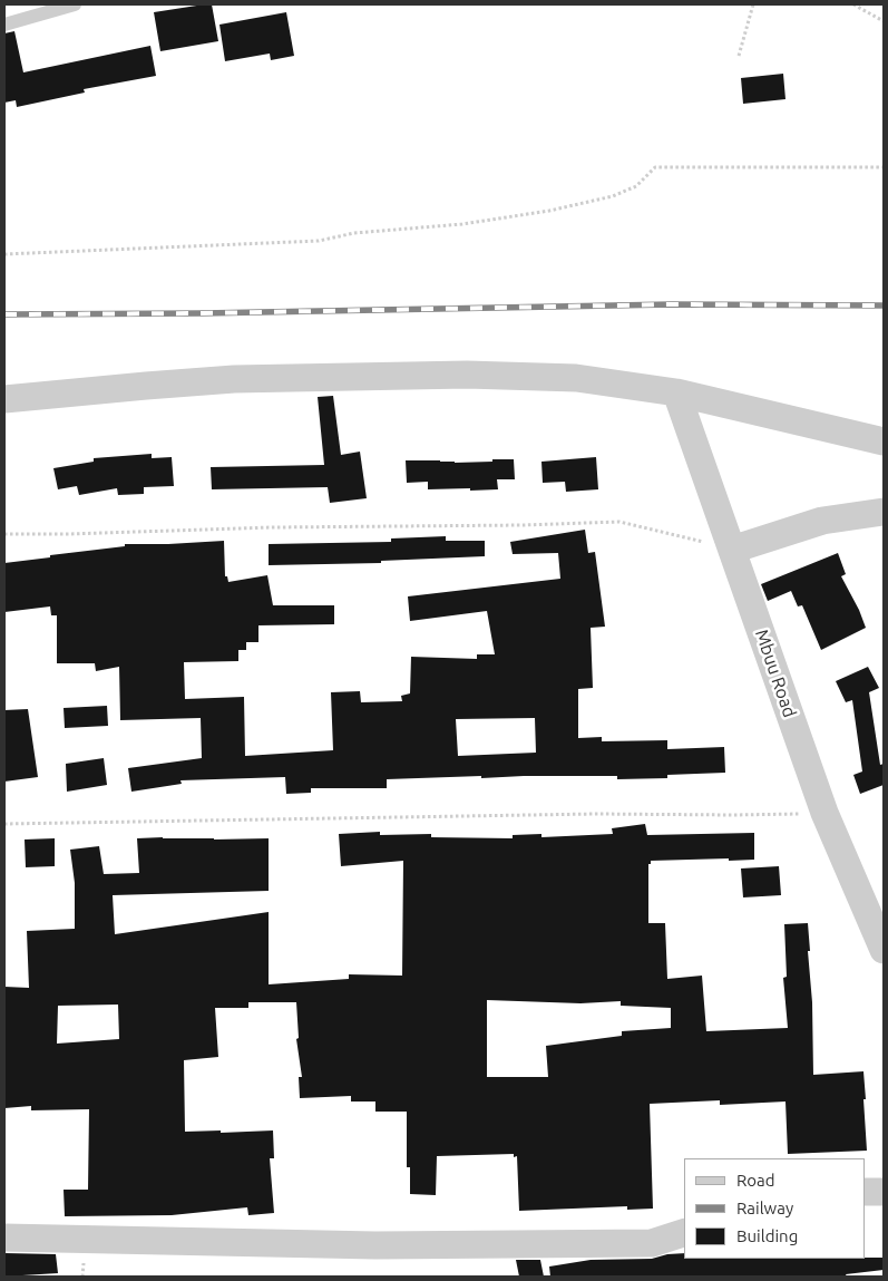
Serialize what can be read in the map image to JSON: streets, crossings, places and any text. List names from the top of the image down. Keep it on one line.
{"streets":{"street":["Mbuu Road"]},"legend":["Road","Railway","Building"]}
